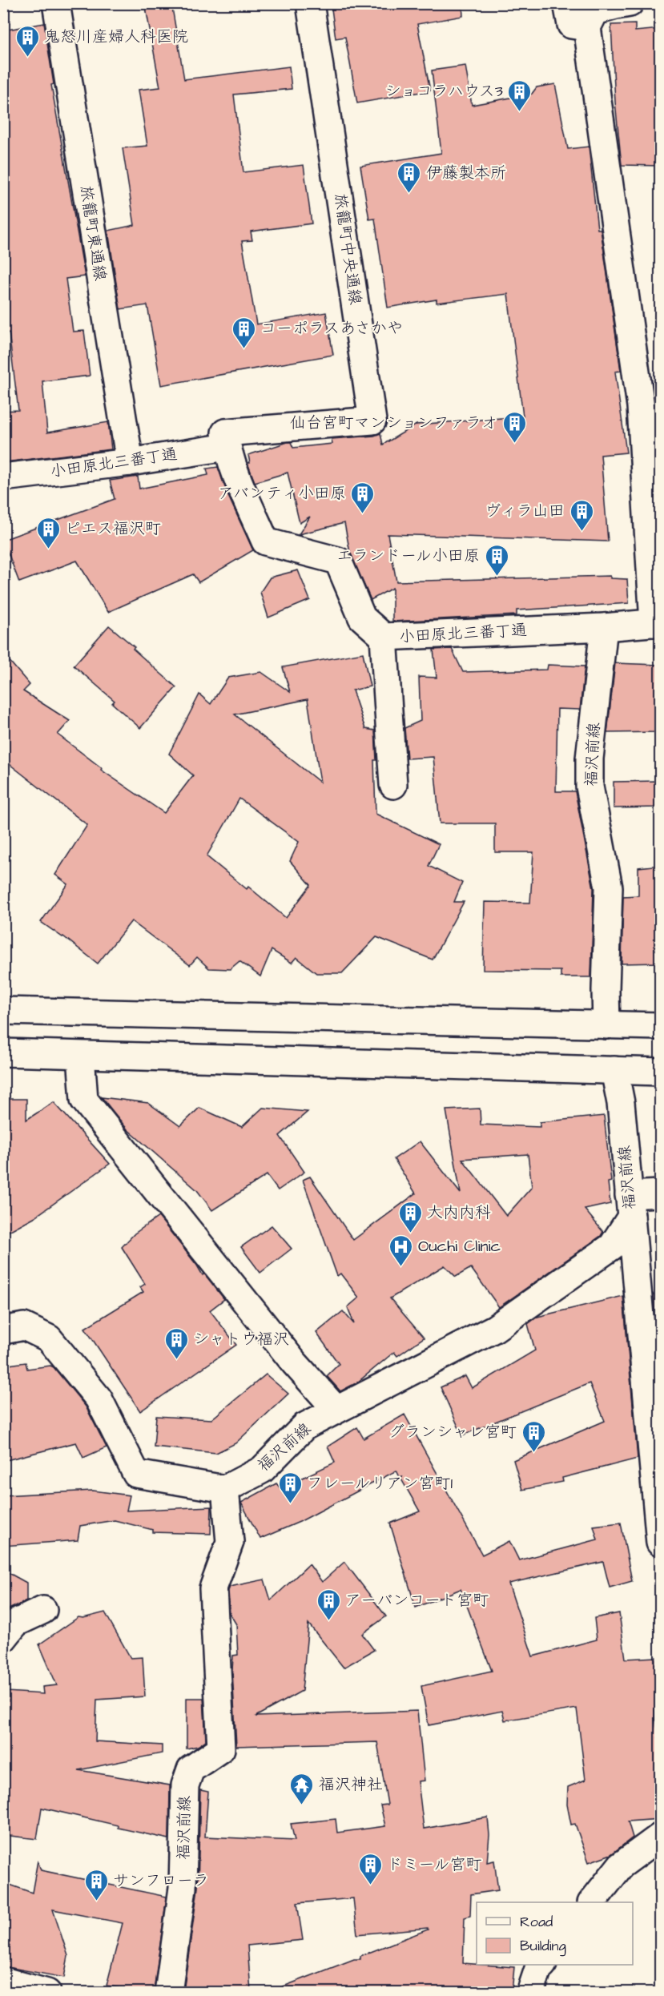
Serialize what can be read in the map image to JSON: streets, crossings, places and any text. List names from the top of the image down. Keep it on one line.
{"streets":{"street":["旅籠町東通線","旅籠町中央通線","小田原北三番丁通","福沢前線"]},"crossings":[["旅籠町東通線","小田原北三番丁通"],["旅籠町中央通線","小田原北三番丁通"],["小田原北三番丁通","福沢前線"]],"places":{"building":["鬼怒川産婦人科医院","ショコラハウス3","伊藤製本所","コーポラスあさかや","仙台宮町マンションファラオ","アバンティ小田原","ヴィラ山田","ピエス福沢町","エランドール小田原","大内内科","シャトウ福沢","グランシャレ宮町","フレールリアン宮町1","アーバンコート宮町","ドミール宮町","サンフローラ"],"hospital":["Ouchi Clinic"],"temple":["福沢神社"]},"legend":["Road","Building"]}
